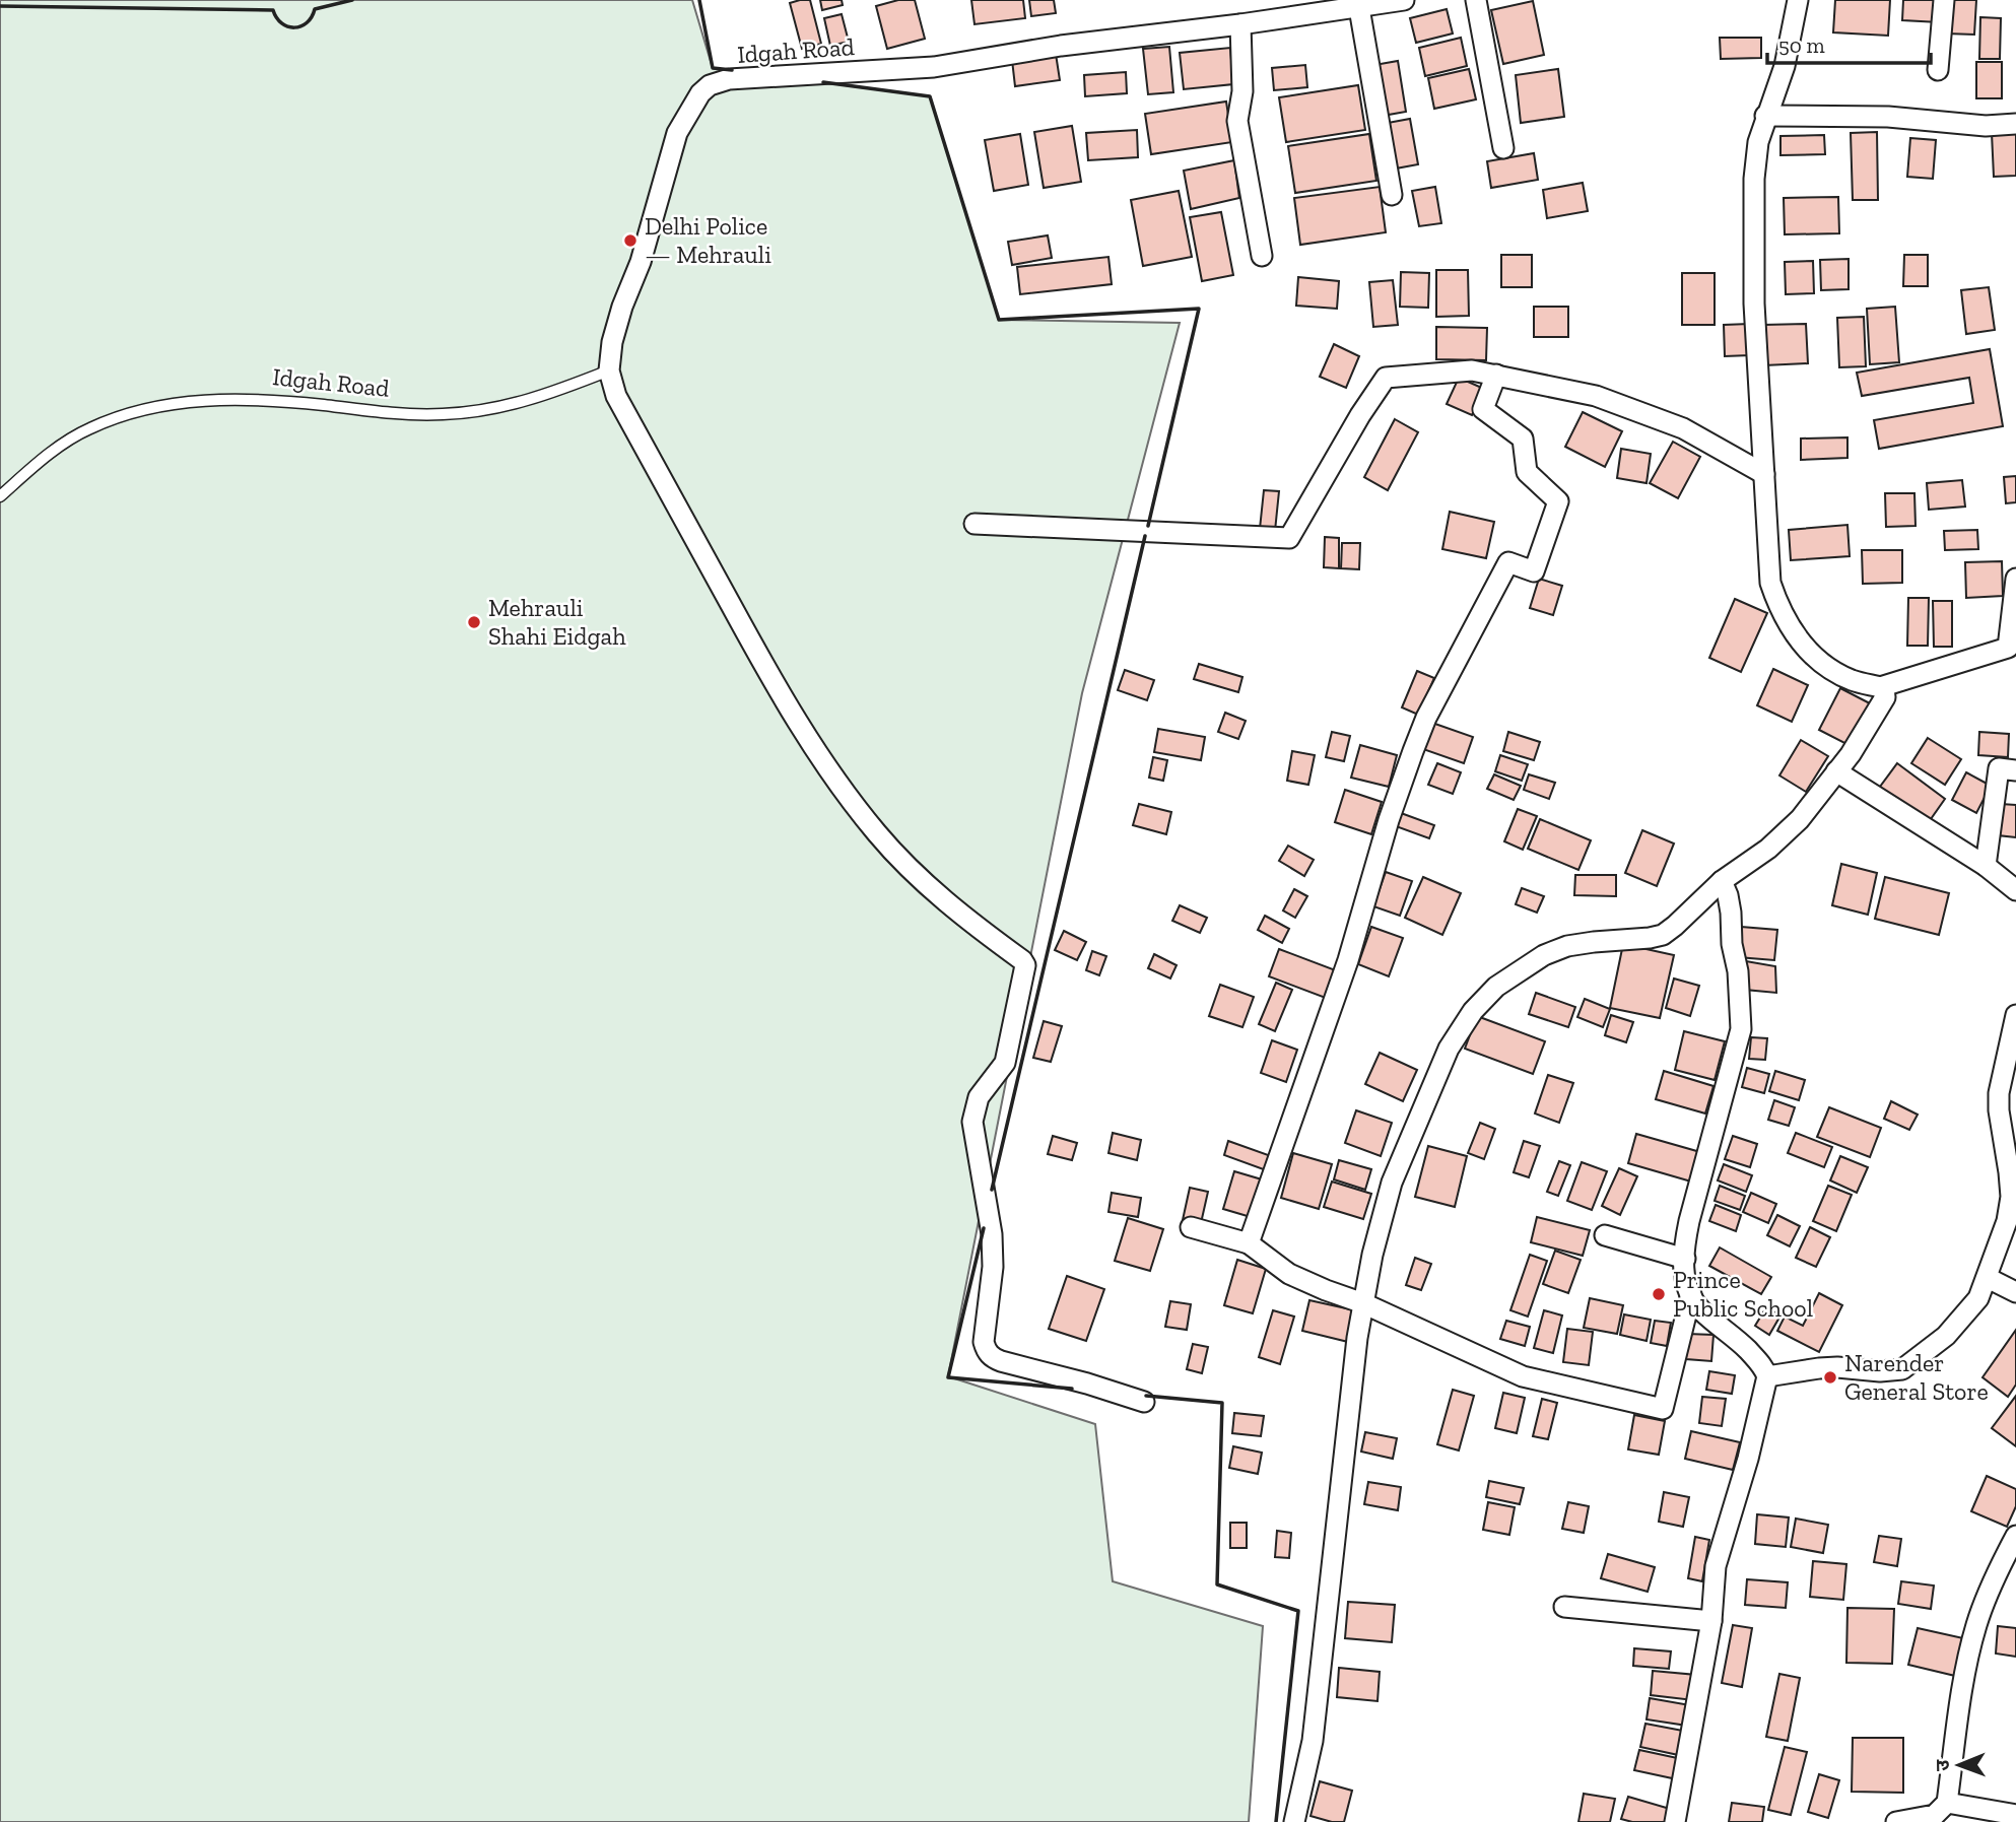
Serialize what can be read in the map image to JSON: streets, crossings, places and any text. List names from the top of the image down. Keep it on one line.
{"streets":{"street":["Idgah Road"]},"places":["Delhi Police — Mehrauli","Mehrauli Shahi Eidgah","Prince Public School","Narender General Store"],"scale_bar":"50 m","north":"left"}
